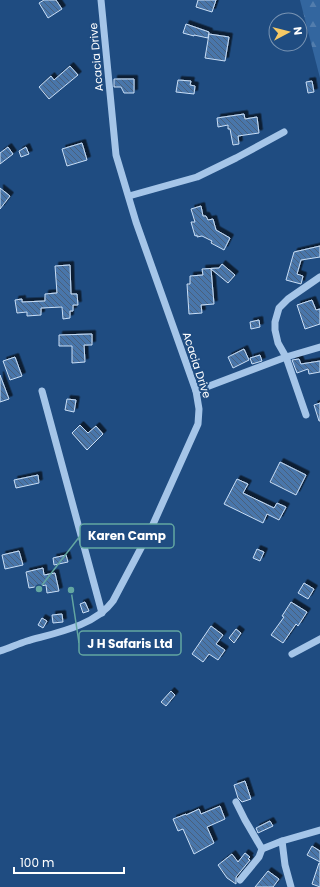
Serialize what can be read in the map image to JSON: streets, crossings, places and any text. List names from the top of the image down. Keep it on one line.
{"streets":{"street":["Acacia Drive"]},"places":["Karen Camp","J H Safaris Ltd"],"scale_bar":"100 m","north":"right"}
